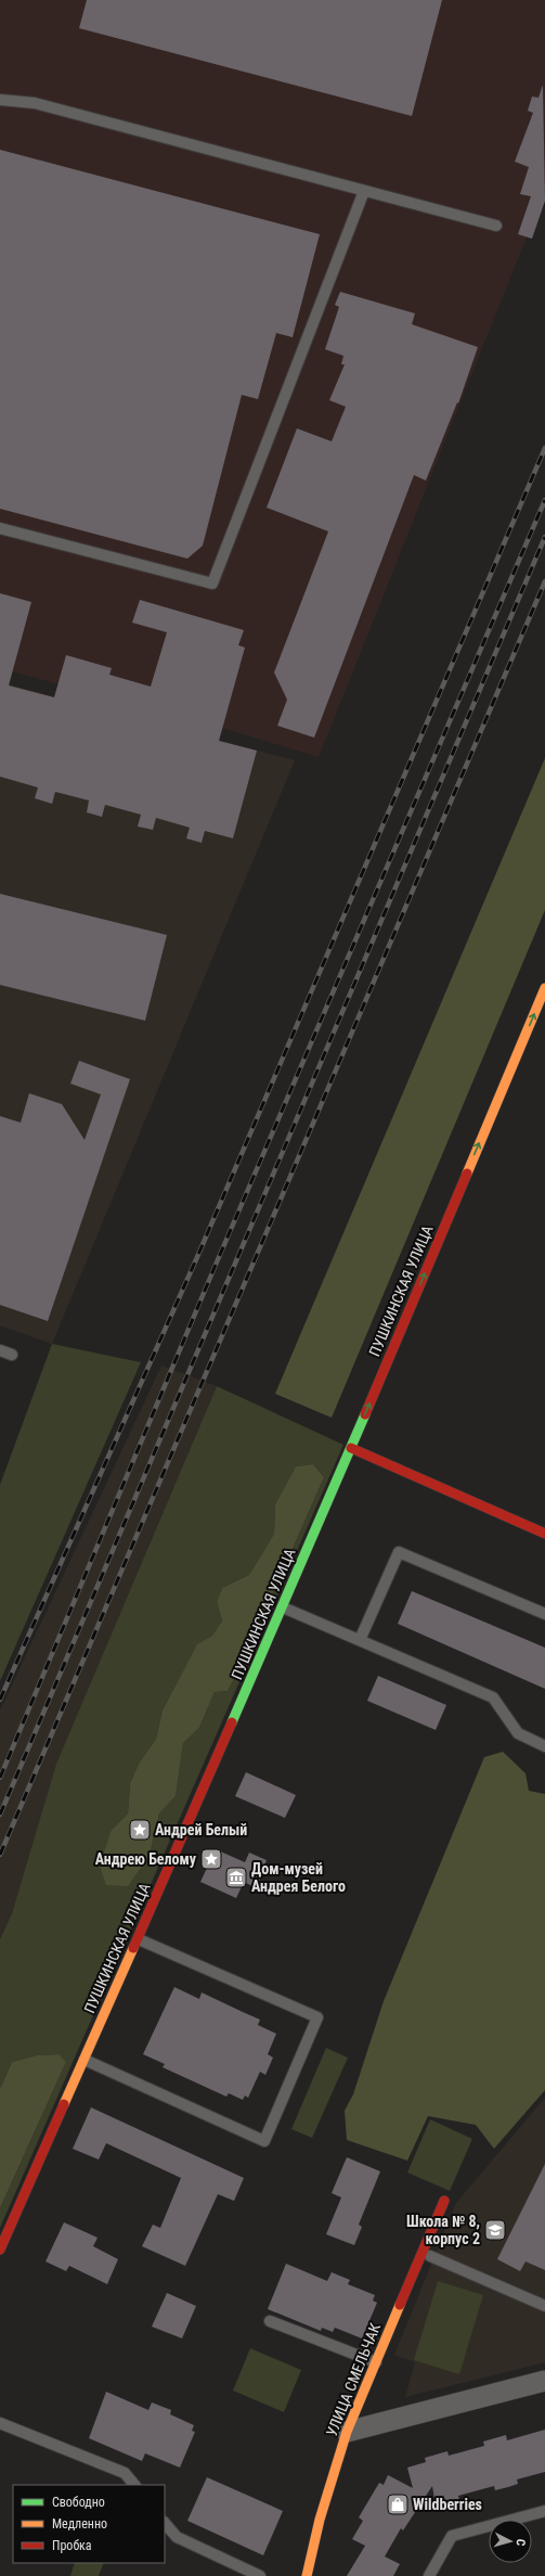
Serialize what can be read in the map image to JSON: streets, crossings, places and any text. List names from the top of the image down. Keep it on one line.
{"streets":{"street":["ПУШКИНСКАЯ УЛИЦА","УЛИЦА СМЕЛЬЧАК"]},"one_way":["ПУШКИНСКАЯ УЛИЦА"],"places":{"place":["Андрей Белый","Андрею Белому"],"museum":["Дом-музей Андрея Белого"],"school or university":["Школа № 8, корпус 2"],"shop":["Wildberries"]},"legend":["Свободно","Медленно","Пробка"],"north":"right"}
